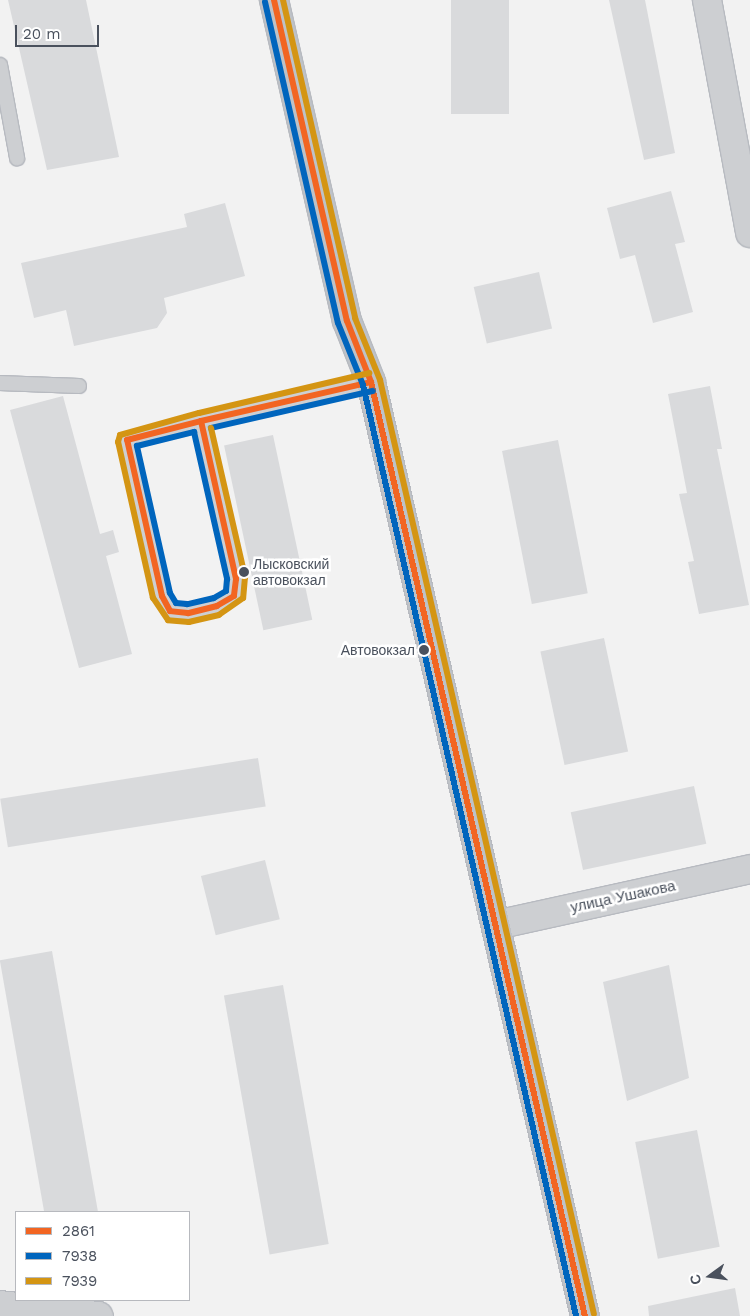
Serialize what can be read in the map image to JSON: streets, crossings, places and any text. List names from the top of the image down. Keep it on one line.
{"streets":{"street":["улица Ушакова"]},"places":["Лысковский автовокзал","Автовокзал"],"lines":["transit line 2861","transit line 7939","transit line 7938"],"legend":["2861","7938","7939"],"scale_bar":"20 m","north":"left"}
